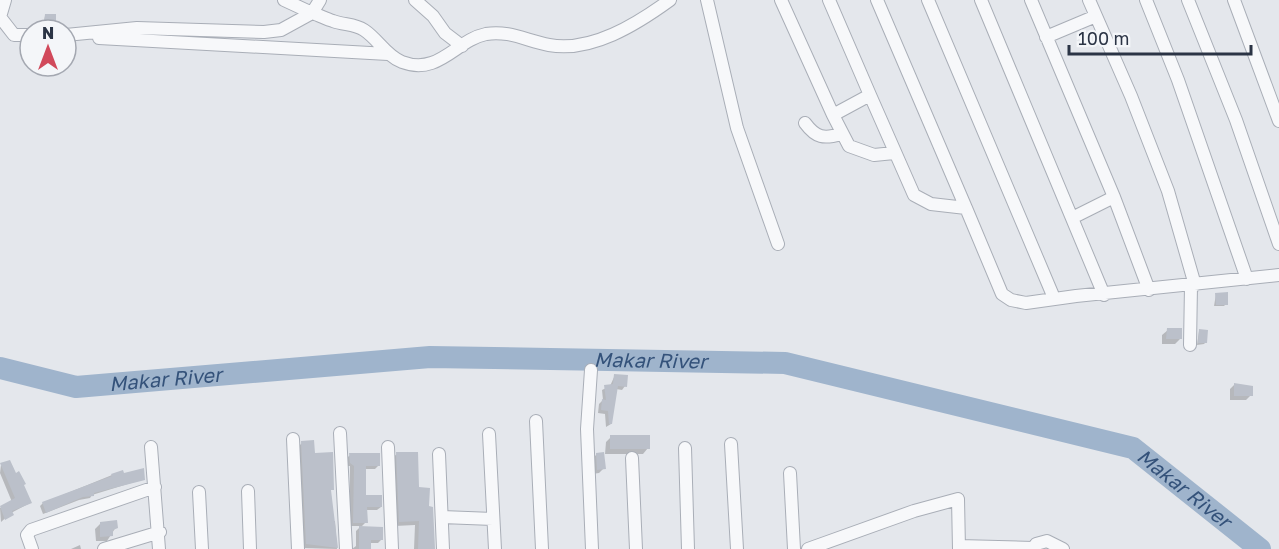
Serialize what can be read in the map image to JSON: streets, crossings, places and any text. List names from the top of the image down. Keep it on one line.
{"water":["Makar River"],"scale_bar":"100 m","north":"top"}
